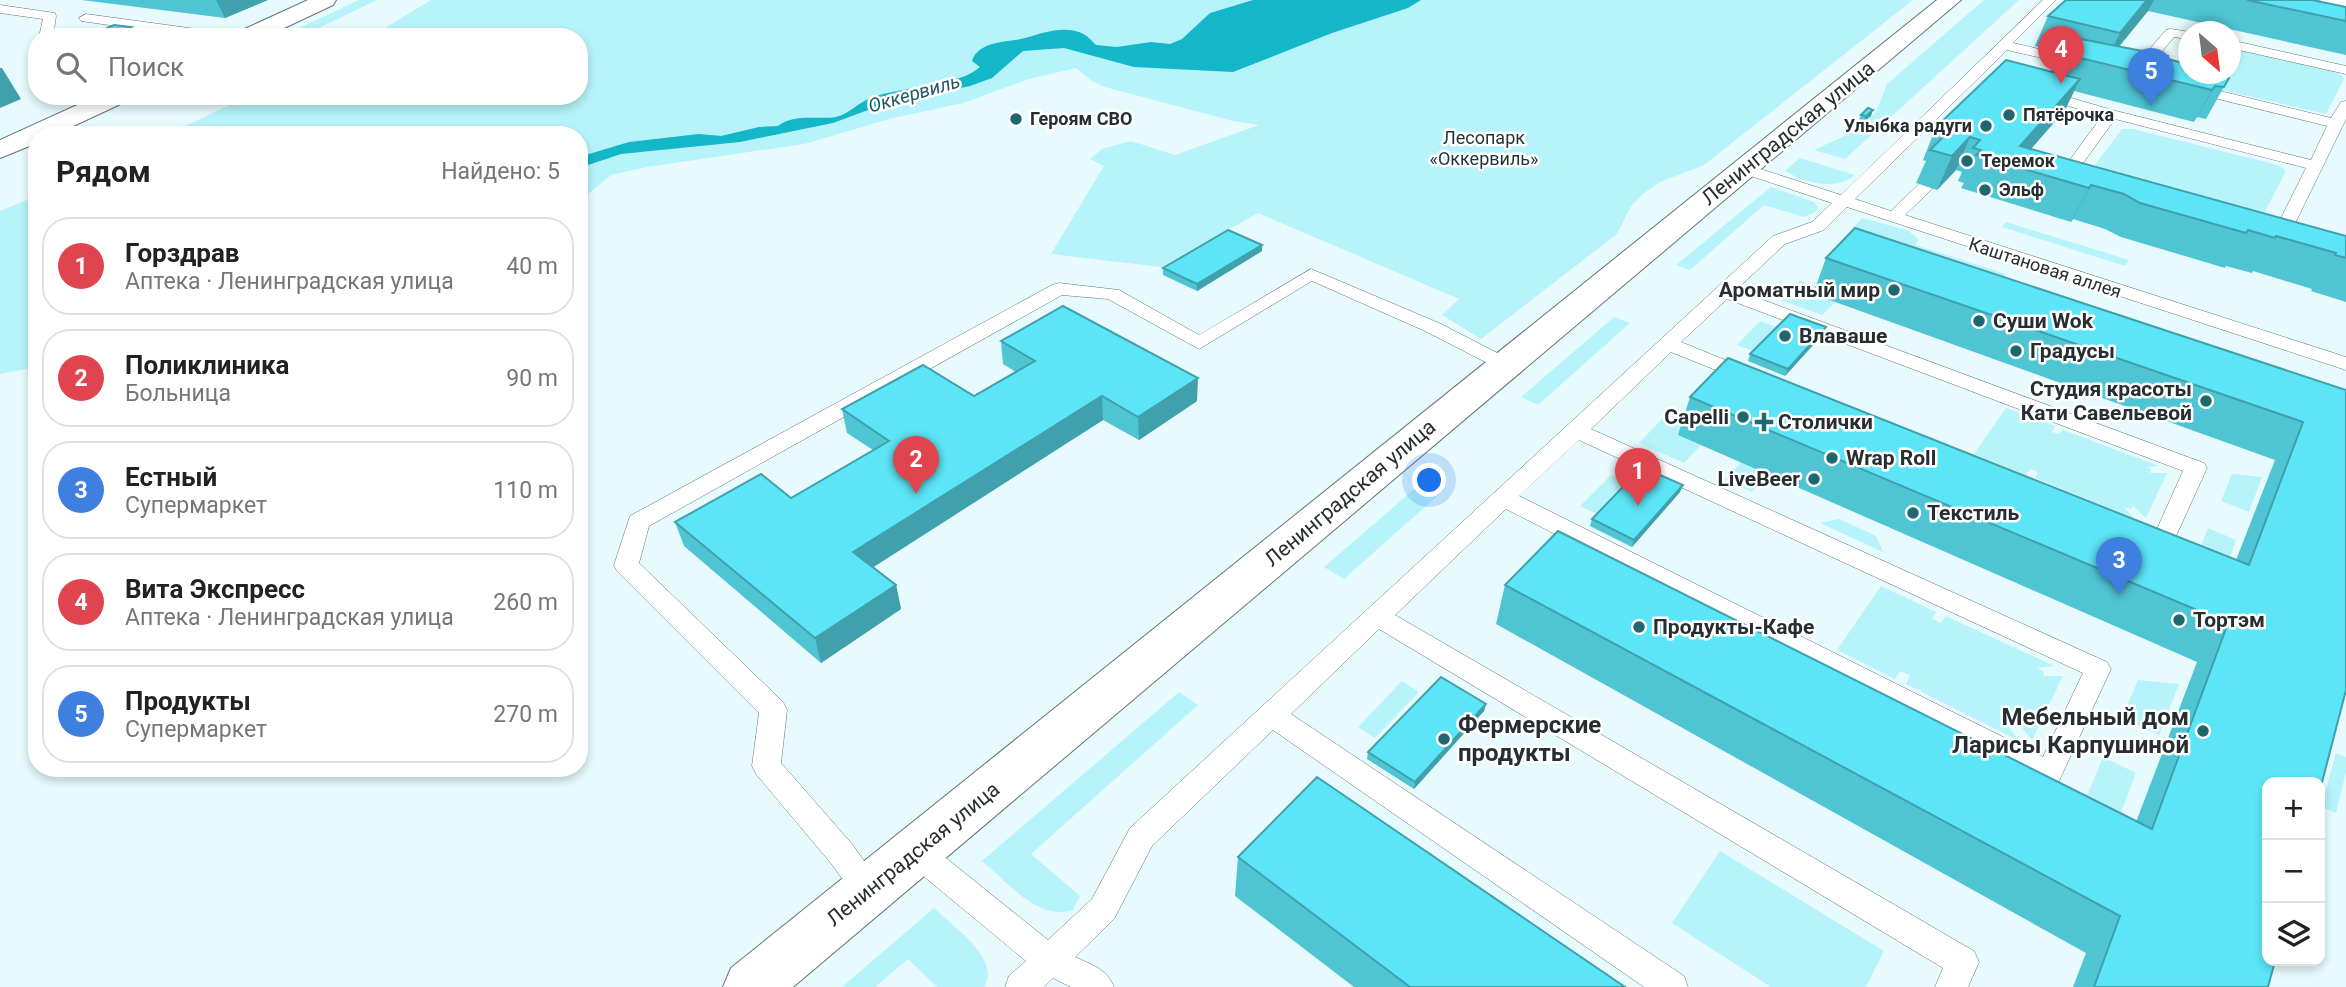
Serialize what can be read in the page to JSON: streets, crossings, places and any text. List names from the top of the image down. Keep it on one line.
{"streets":{"street":["Ленинградская улица"],"lane":["Каштановая аллея"]},"crossings":[["Ленинградская улица","Каштановая аллея"]],"water":["Оккервиль"],"parks":["Лесопарк «Оккервиль»"],"places":{"other":["Пятёрочка","Героям СВО","Улыбка радуги","Теремок","Эльф","Ароматный мир","Суши Wok","Влаваше","Градусы","Студия красоты Кати Савельевой","Capelli","Wrap Roll","LiveBeer","Текстиль","Тортэм","Продукты-Кафе","Мебельный дом Ларисы Карпушиной","Фермерские продукты"],"health":["Столички"]},"north":"bottom right","page":{"pins":["4","5","2","1","3"],"search":"Поиск","heading":["Рядом","Найдено: 5"],"list":[{"mark":"1","name":"Горздрав","note":"Аптека · Ленинградская улица","value":"40 m"},{"mark":"2","name":"Поликлиника","note":"Больница","value":"90 m"},{"mark":"3","name":"Естный","note":"Супермаркет","value":"110 m"},{"mark":"4","name":"Вита Экспресс","note":"Аптека · Ленинградская улица","value":"260 m"},{"mark":"5","name":"Продукты","note":"Супермаркет","value":"270 m"}],"map_buttons":["+","−"]}}
